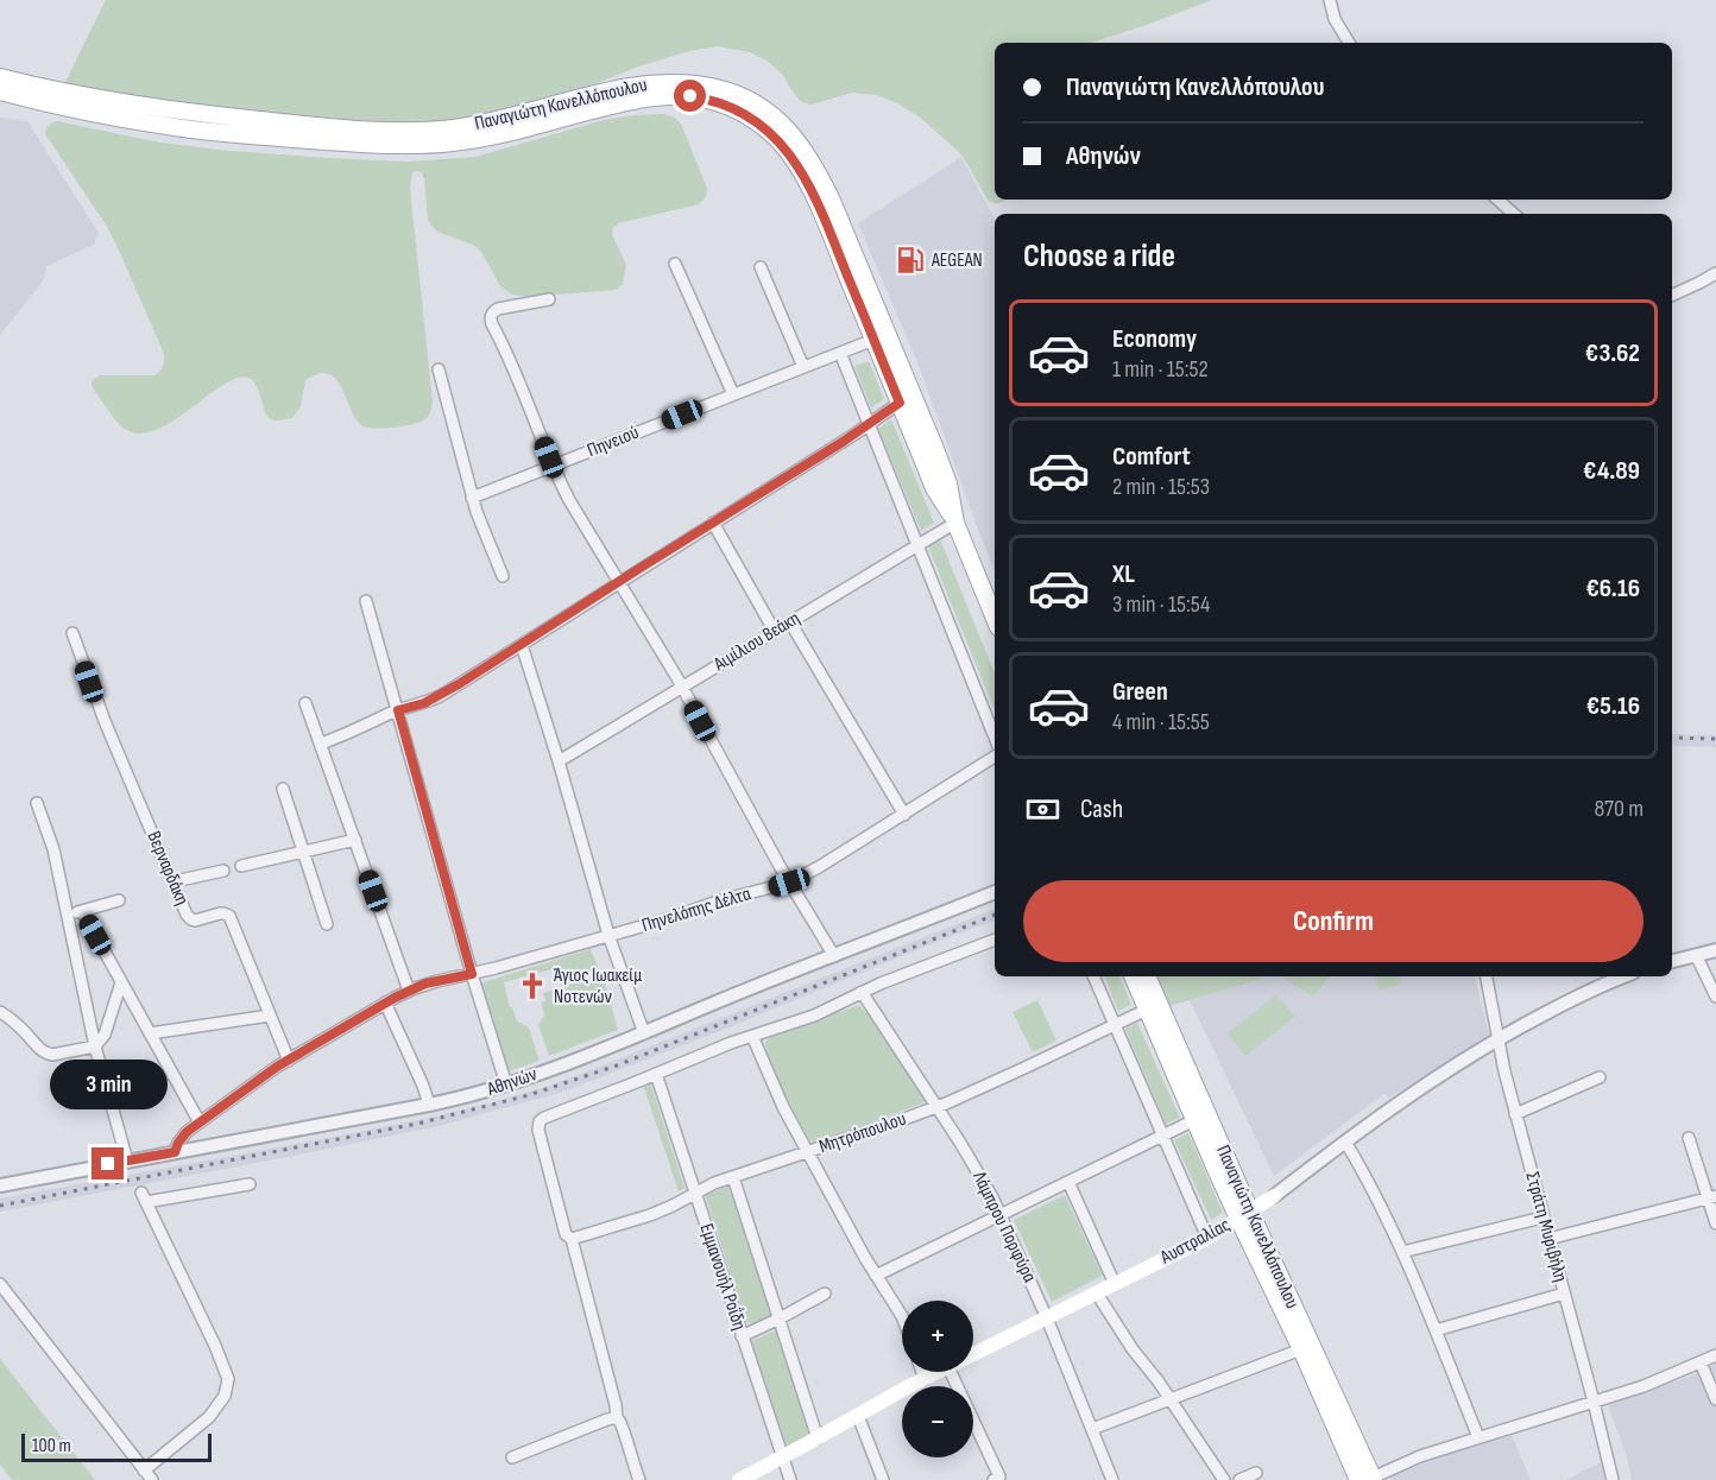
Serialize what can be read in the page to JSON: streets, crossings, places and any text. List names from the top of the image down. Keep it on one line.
{"streets":{"main road":["Παναγιώτη Κανελλόπουλου","Αυστραλίας"],"street":["Πηνειού","Αιμίλιου Βεάκη","Βερναρδάκη","Πηνελόπης Δέλτα","Αθηνών","Μητρόπουλου","Λάμπρου Πορφύρα","Στράτη Μυριβήλη","Εμμανουήλ Ροΐδη"]},"crossings":[["Παναγιώτη Κανελλόπουλου","Πηνειού"],["Παναγιώτη Κανελλόπουλου","Αιμίλιου Βεάκη"],["Παναγιώτη Κανελλόπουλου","Μητρόπουλου"],["Παναγιώτη Κανελλόπουλου","Αυστραλίας"],["Βερναρδάκη","Πηνελόπης Δέλτα"],["Πηνελόπης Δέλτα","Αθηνών"],["Μητρόπουλου","Λάμπρου Πορφύρα"],["Μητρόπουλου","Εμμανουήλ Ροΐδη"],["Λάμπρου Πορφύρα","Αυστραλίας"],["Στράτη Μυριβήλη","Αυστραλίας"],["Αυστραλίας","Εμμανουήλ Ροΐδη"]],"places":{"fuel station":["AEGEAN"],"church":["Άγιος Ιωακείμ Νοτενών"]},"scale_bar":"100 m","page":{"banner":["Παναγιώτη Κανελλόπουλου","Αθηνών"],"heading":"Choose a ride","list":[{"name":"Economy","note":"1 min · 15:52","value":"€3.62"},{"name":"Comfort","note":"2 min · 15:53","value":"€4.89"},{"name":"XL","note":"3 min · 15:54","value":"€6.16"},{"name":"Green","note":"4 min · 15:55","value":"€5.16"}],"pay":["Cash","870 m"],"buttons":"Confirm","bubble":"3 min","map_buttons":["+","−"],"scale":"100 m"}}
